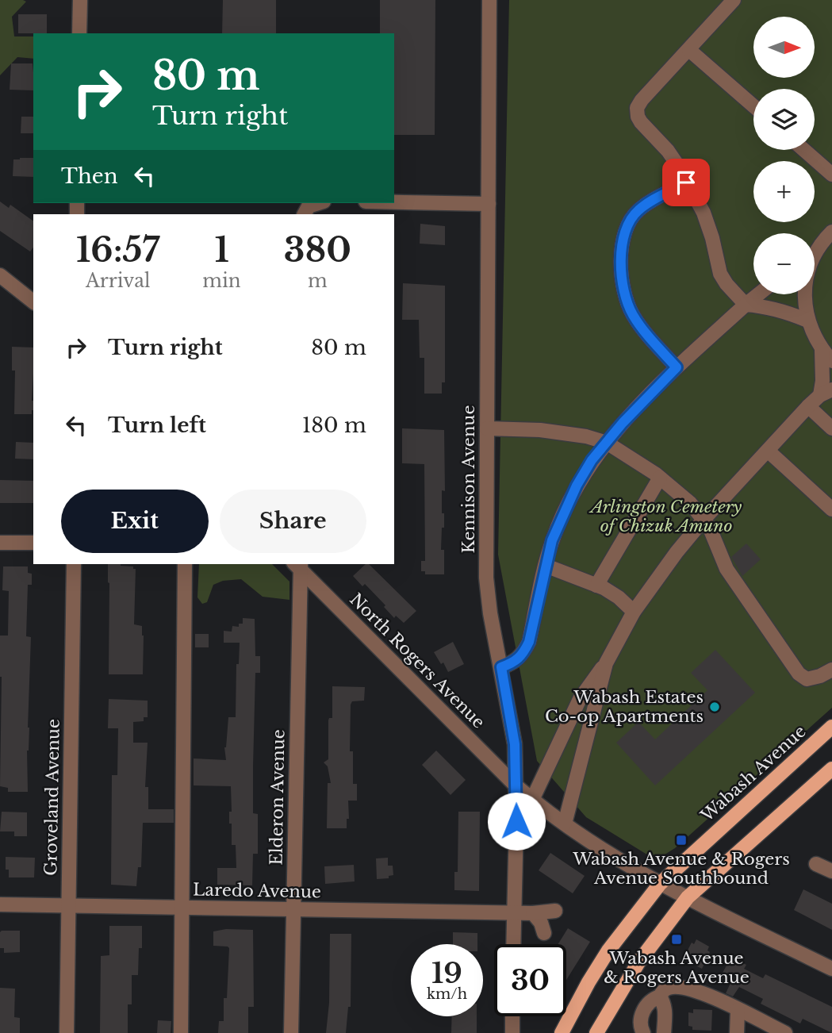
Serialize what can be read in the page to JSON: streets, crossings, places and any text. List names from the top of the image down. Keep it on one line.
{"streets":{"main road":["Wabash Avenue"],"street":["Kennison Avenue","North Rogers Avenue","Groveland Avenue","Elderon Avenue","Laredo Avenue"]},"crossings":[["Kennison Avenue","North Rogers Avenue"],["Kennison Avenue","Laredo Avenue"],["North Rogers Avenue","Wabash Avenue"],["North Rogers Avenue","Elderon Avenue"],["Groveland Avenue","Laredo Avenue"],["Elderon Avenue","Laredo Avenue"]],"parks":["Arlington Cemetery of Chizuk Amuno"],"places":{"other":["Wabash Estates Co-op Apartments"],"transit":["Wabash Avenue & Rogers Avenue Southbound","Wabash Avenue & Rogers Avenue"]},"north":"right","page":{"map_buttons":["+","−"],"turn":["80 m","Turn right"],"then":"Then","eta":["16:57","Arrival","1","min","380","m"],"list":[{"name":"Turn right","value":"80 m"},{"name":"Turn left","value":"180 m"}],"buttons":["Exit","Share"],"speed":"19 km/h","limit":"30"}}
